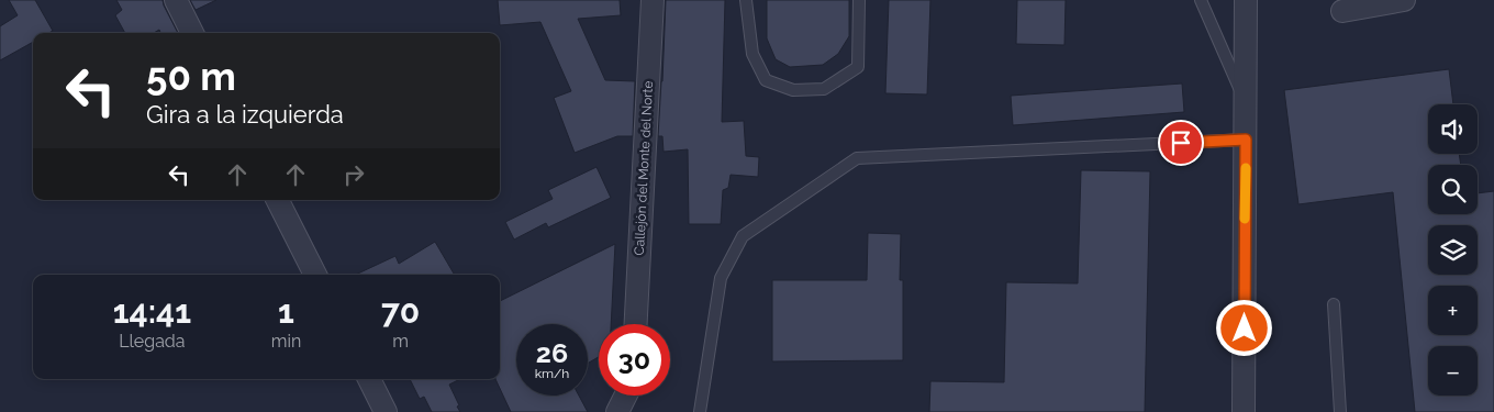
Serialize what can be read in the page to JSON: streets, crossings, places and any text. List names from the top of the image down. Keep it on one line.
{"streets":{"street":["Callejón del Monte del Norte"]},"page":{"turn":["50 m","Gira a la izquierda"],"map_buttons":["+","−"],"eta":["14:41","Llegada","1","min","70","m"],"speed":"26 km/h","limit":"30"}}
